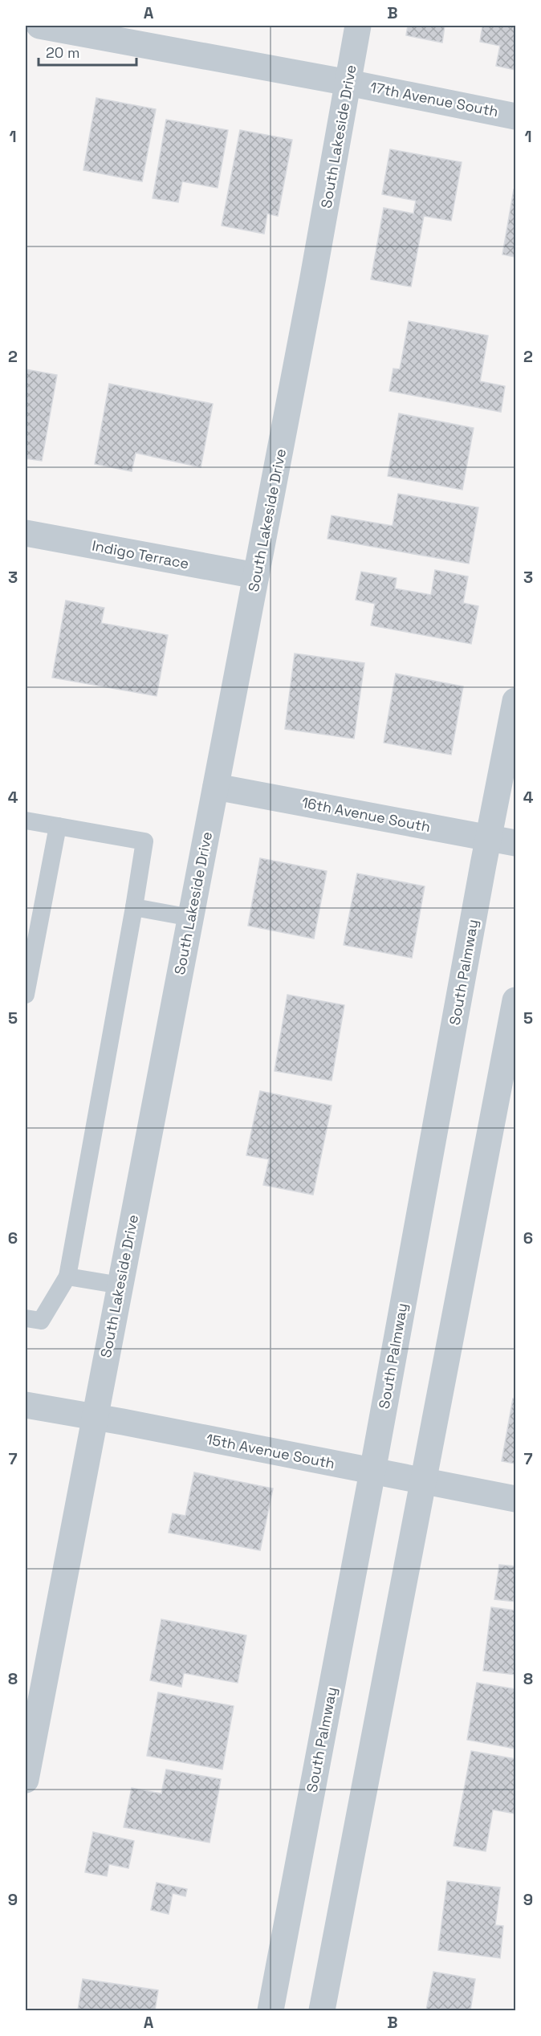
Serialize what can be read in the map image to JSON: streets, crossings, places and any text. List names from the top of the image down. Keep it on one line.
{"streets":{"street":["17th Avenue South","South Lakeside Drive","Indigo Terrace","16th Avenue South","South Palmway","15th Avenue South"]},"crossings":[["17th Avenue South","South Lakeside Drive"],["South Lakeside Drive","Indigo Terrace"],["South Lakeside Drive","16th Avenue South"],["South Lakeside Drive","15th Avenue South"],["16th Avenue South","South Palmway"],["South Palmway","15th Avenue South"]],"scale_bar":"20 m","grid":{"columns":["A","B"],"rows":["1","2","3","4","5","6","7","8","9"]}}
